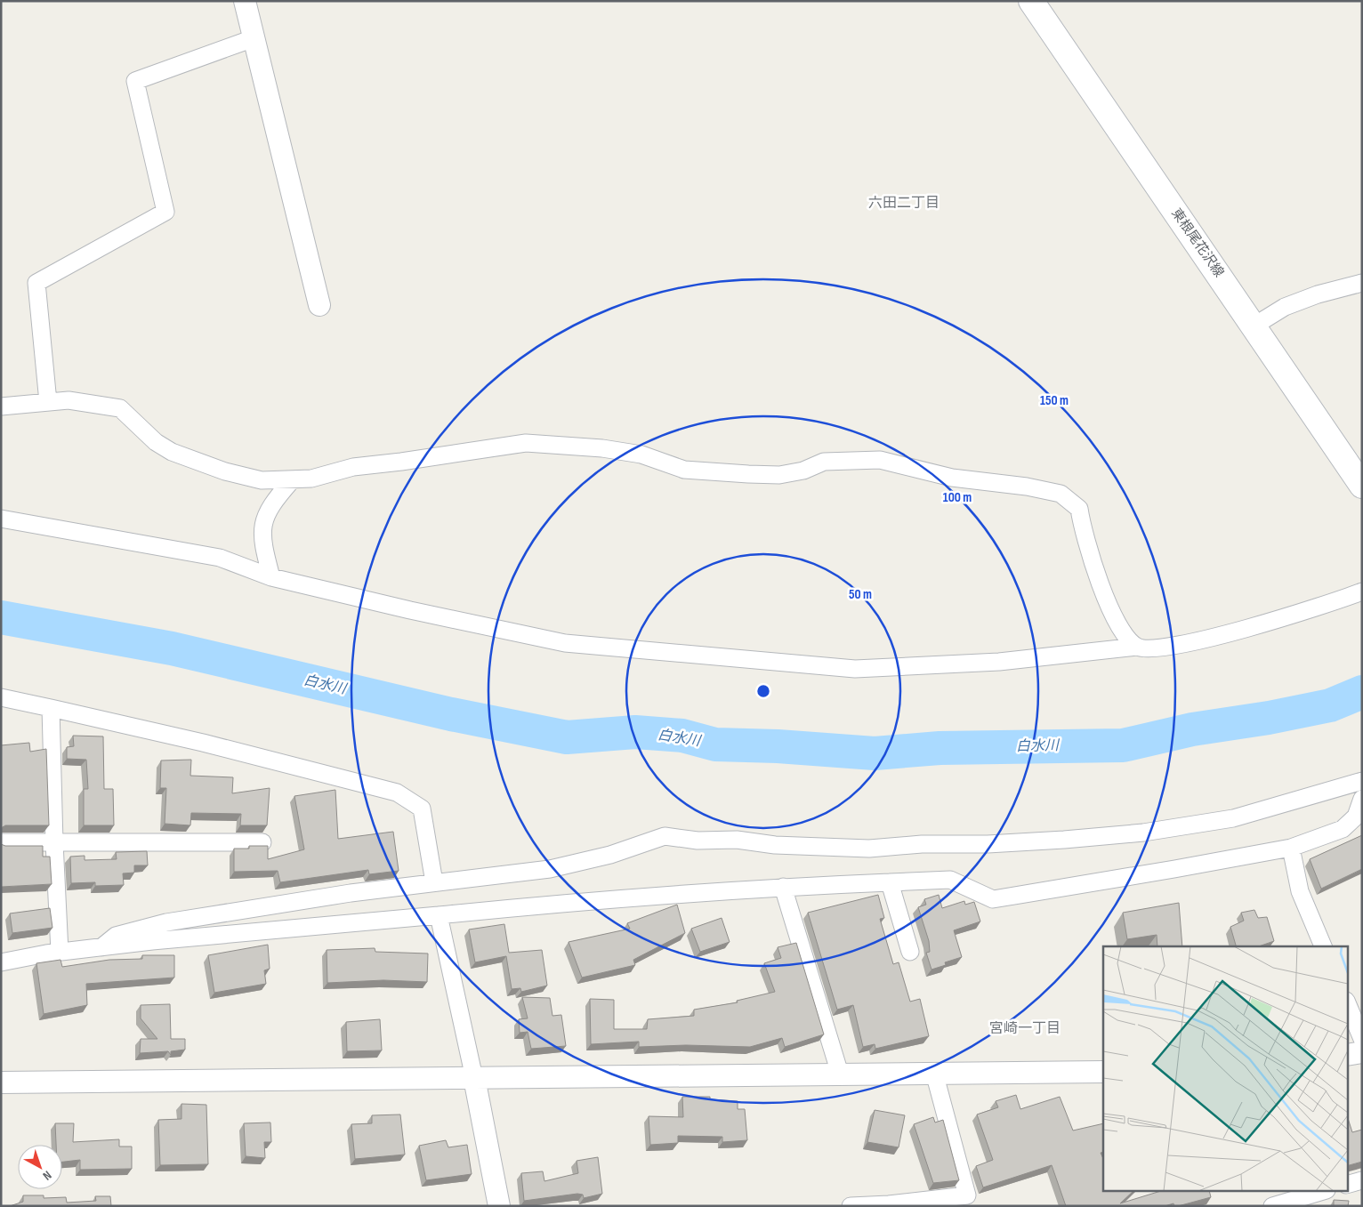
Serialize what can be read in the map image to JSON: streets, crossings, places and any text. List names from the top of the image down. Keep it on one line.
{"streets":{"main road":["東根尾花沢線"]},"districts":["六田二丁目","宮崎一丁目"],"water":["白水川"],"north":"bottom right","rings":["150 m","100 m","50 m"]}
